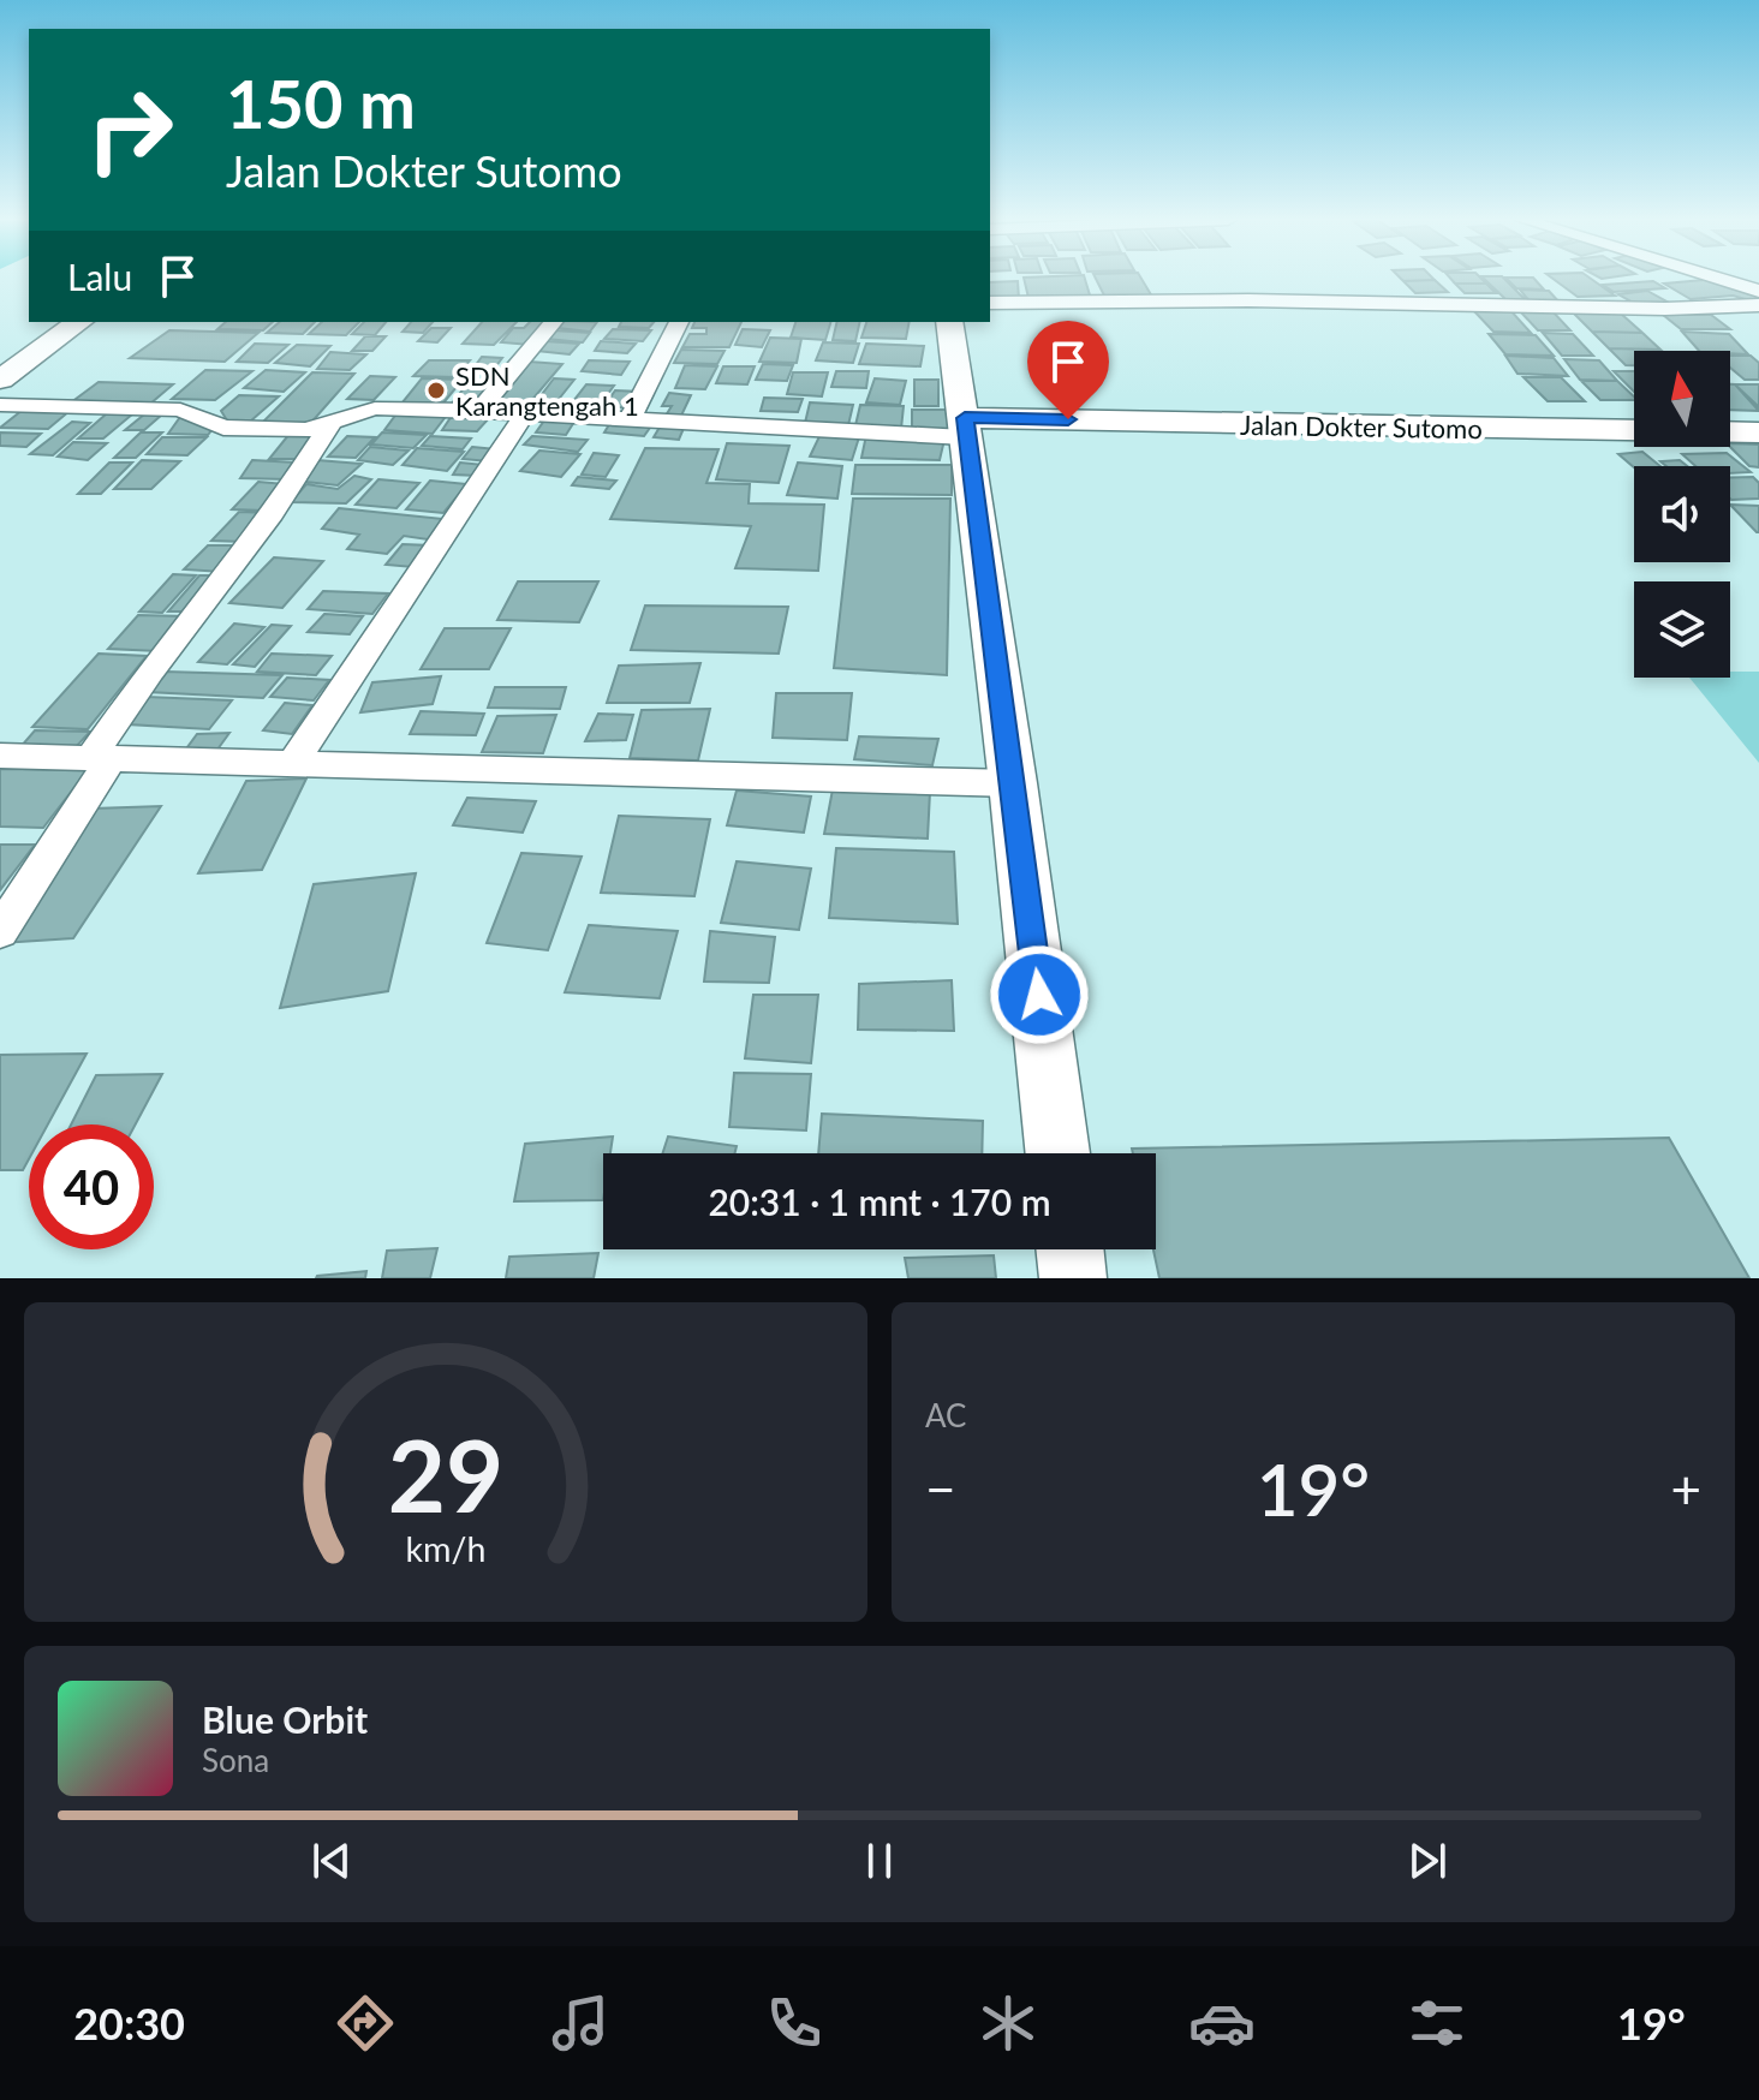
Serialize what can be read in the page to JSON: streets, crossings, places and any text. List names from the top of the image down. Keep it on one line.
{"streets":{"street":["Jalan Dokter Sutomo"]},"places":["SDN Karangtengah 1"],"north":"top","page":{"turn":["150 m","Jalan Dokter Sutomo"],"then":"Lalu","limit":"40","trip":"20:31 · 1 mnt · 170 m","tile":"AC","heat":["−","19°","+"],"song":["Blue Orbit","Sona"],"tabs":["20:30","19°"],"gauge":["29","km/h"]}}
